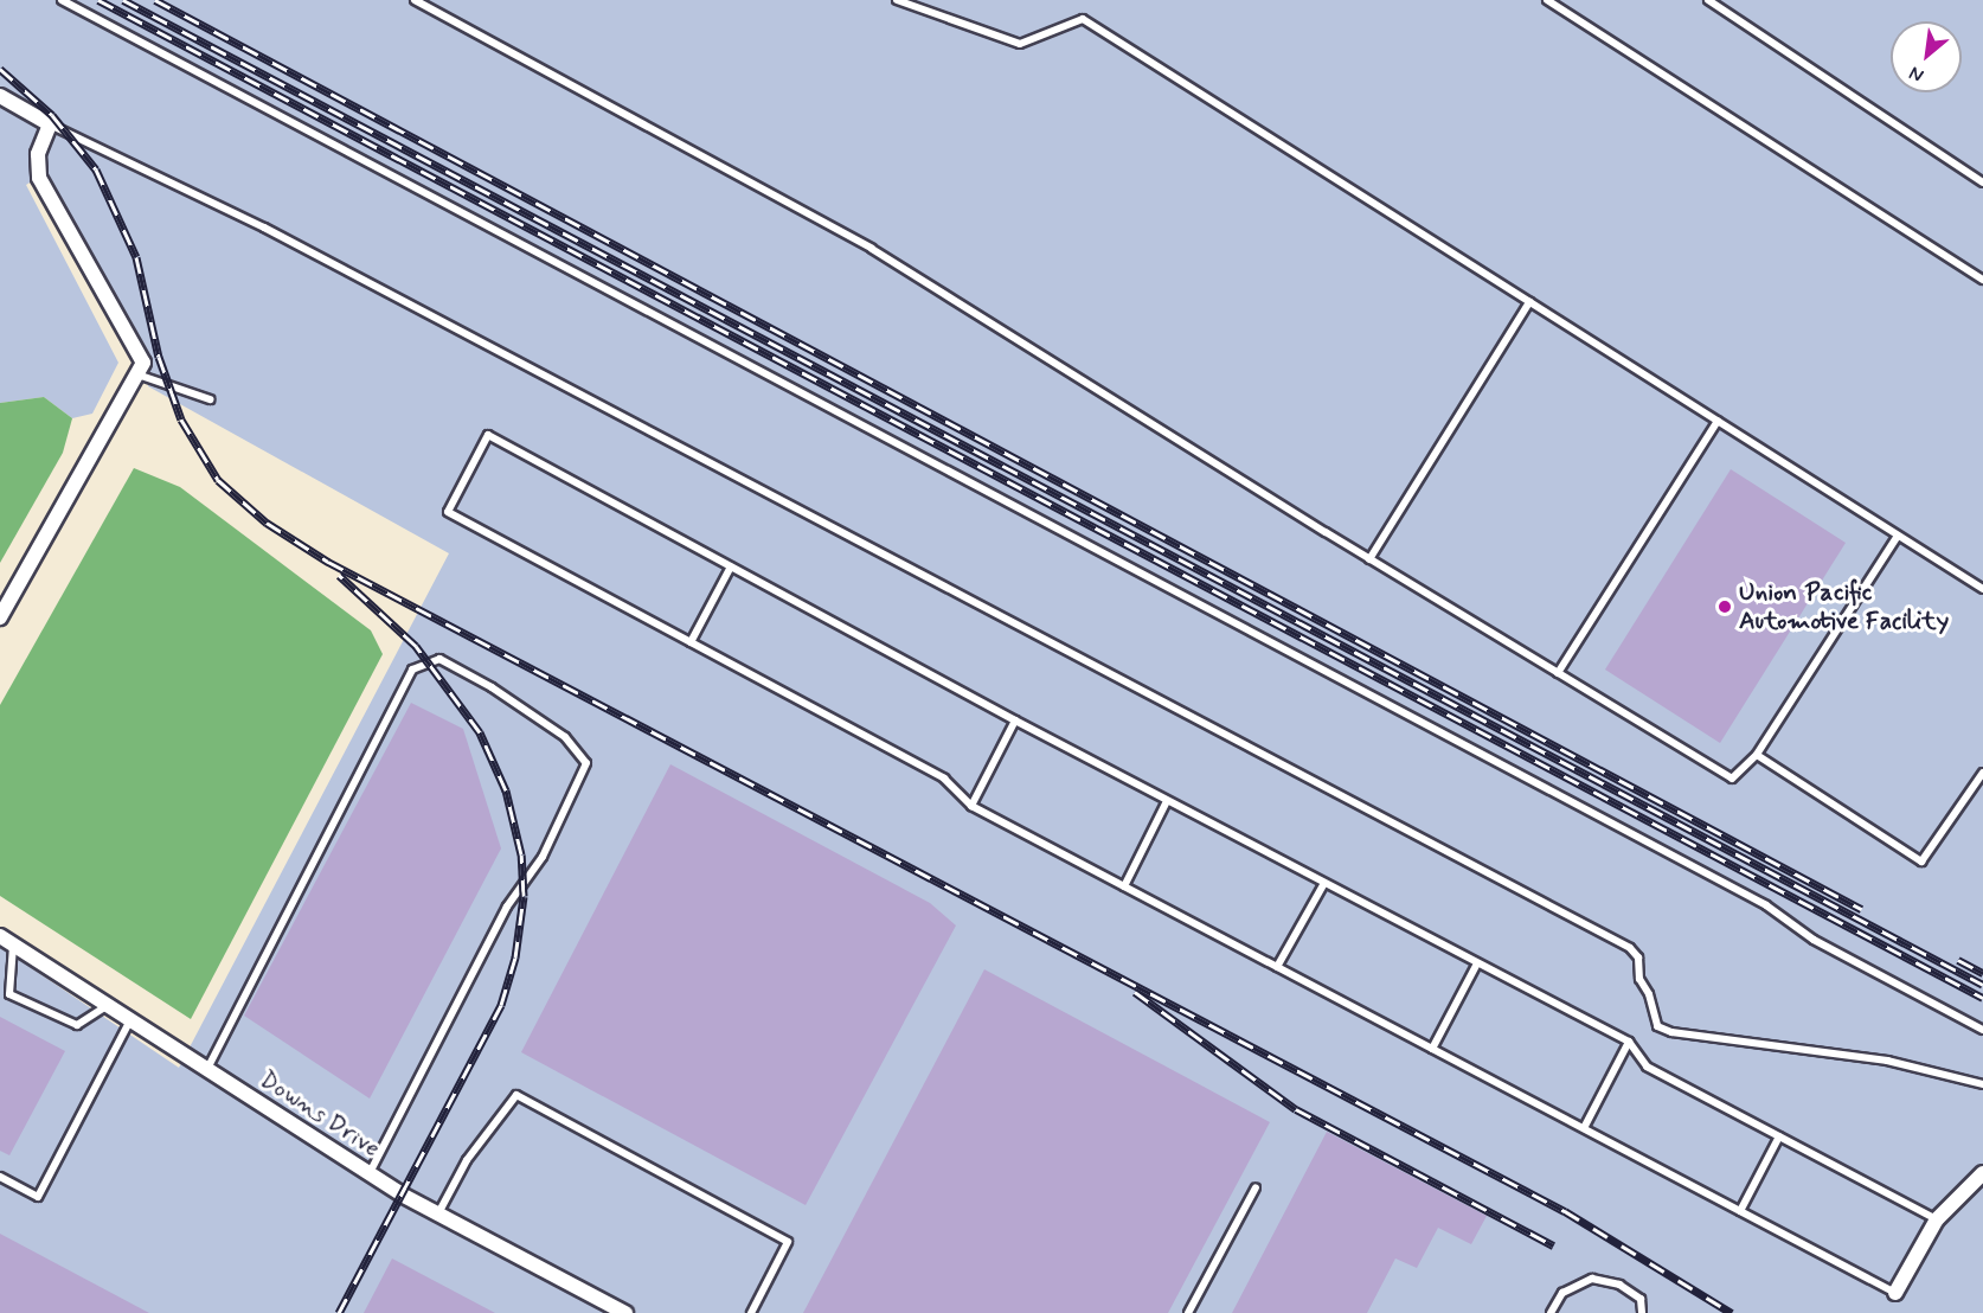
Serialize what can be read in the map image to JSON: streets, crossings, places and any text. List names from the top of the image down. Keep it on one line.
{"streets":{"street":["Downs Drive"]},"places":["Union Pacific Automotive Facility"],"north":"bottom left"}
